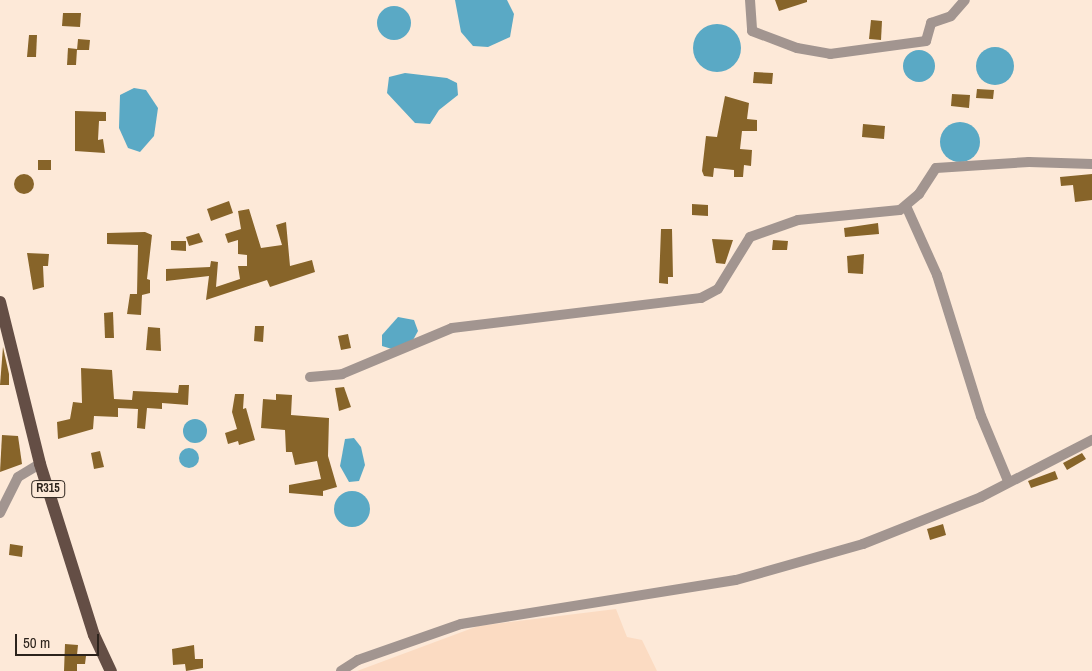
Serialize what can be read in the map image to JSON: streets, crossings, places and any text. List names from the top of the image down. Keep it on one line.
{"streets":{"main road":["R315"]},"scale_bar":"50 m"}
